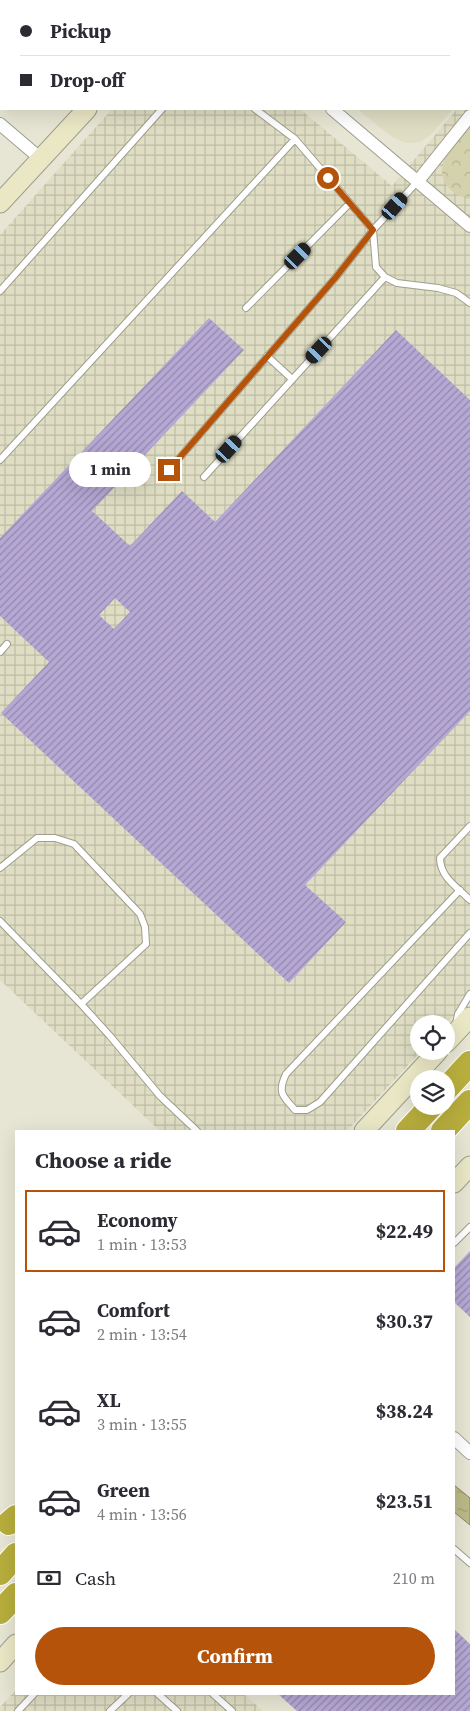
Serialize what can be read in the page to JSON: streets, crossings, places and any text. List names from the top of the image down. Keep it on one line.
{"page":{"banner":["Pickup","Drop-off"],"bubble":"1 min","heading":"Choose a ride","list":[{"name":"Economy","note":"1 min · 13:53","value":"$22.49"},{"name":"Comfort","note":"2 min · 13:54","value":"$30.37"},{"name":"XL","note":"3 min · 13:55","value":"$38.24"},{"name":"Green","note":"4 min · 13:56","value":"$23.51"}],"pay":["Cash","210 m"],"buttons":"Confirm"}}
